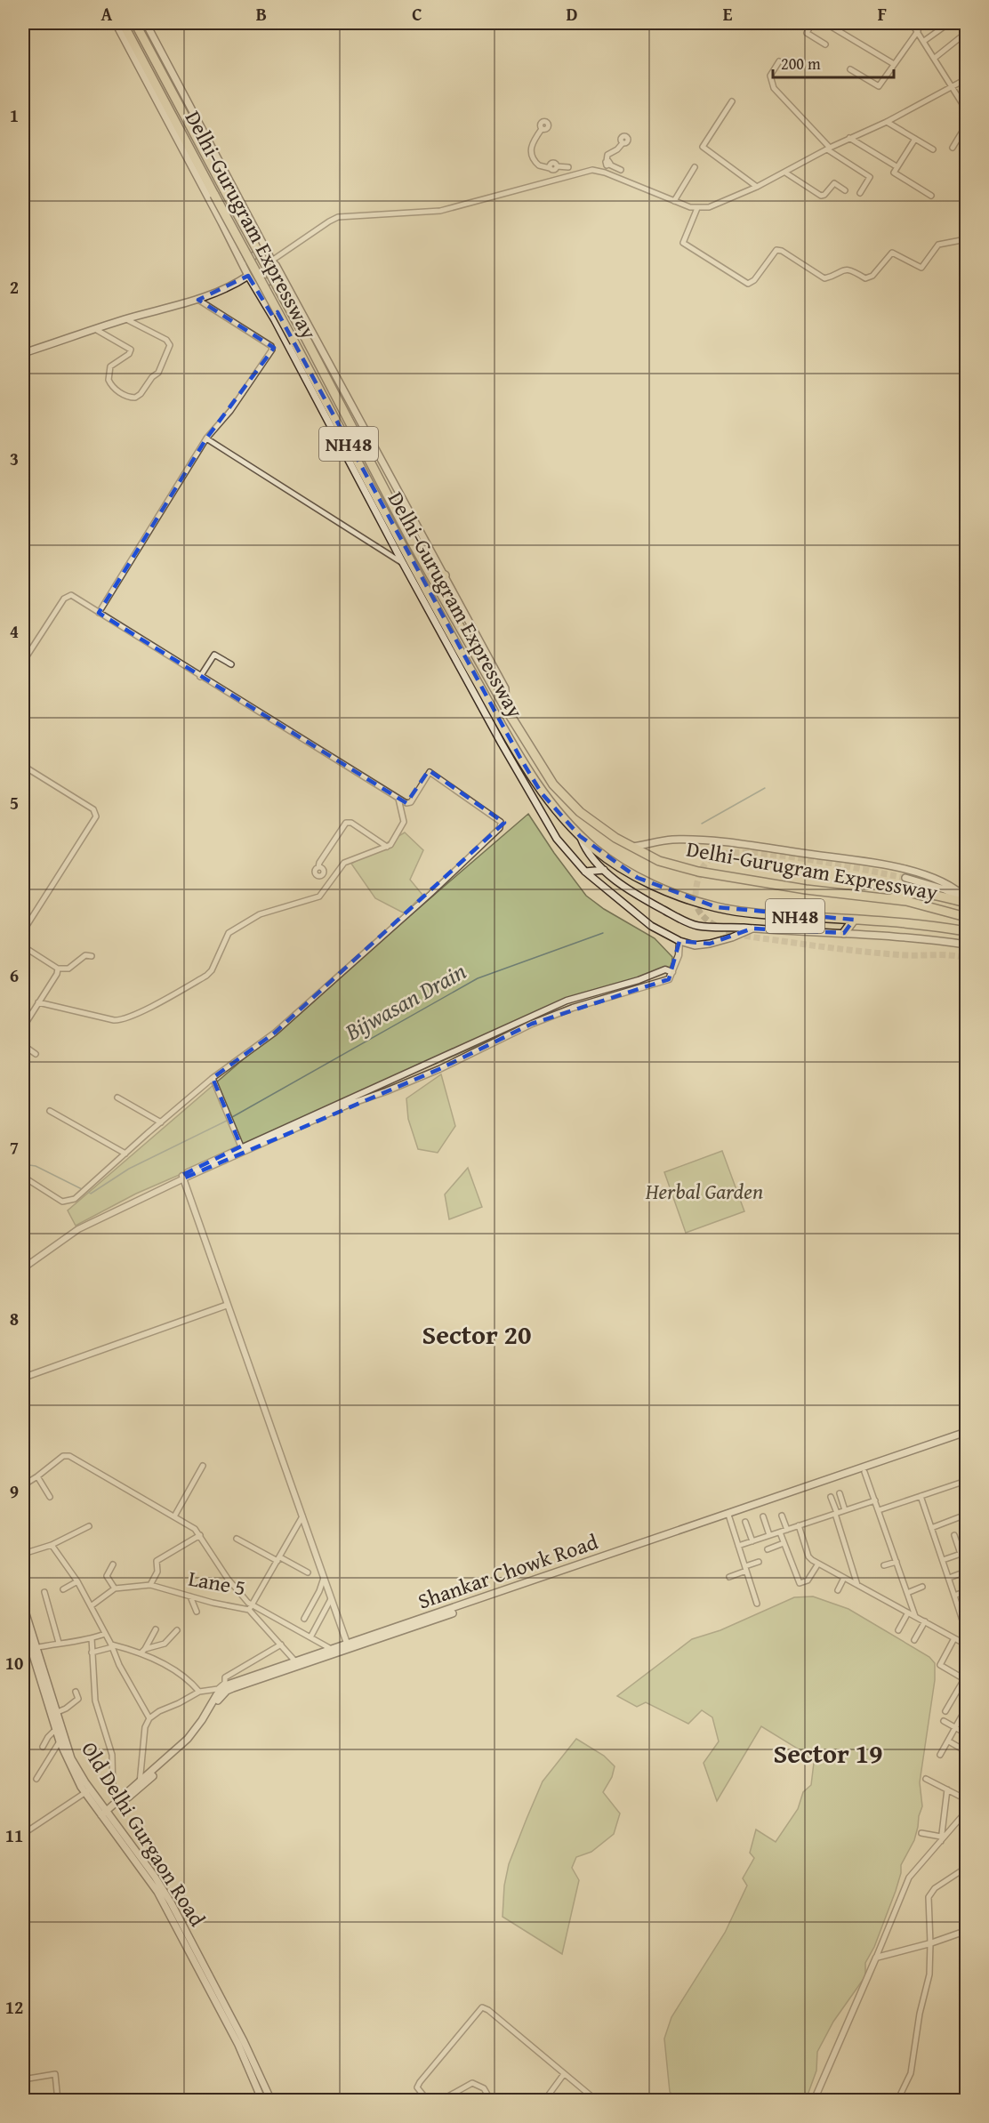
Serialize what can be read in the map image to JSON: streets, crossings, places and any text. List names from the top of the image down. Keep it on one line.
{"streets":{"highway":["Delhi-Gurugram Expressway","NH48"],"main road":["Shankar Chowk Road","Old Delhi Gurgaon Road"],"street":["Lane 5"]},"crossings":[["Shankar Chowk Road","Lane 5"],["Shankar Chowk Road","Old Delhi Gurgaon Road"]],"districts":["Sector 20","Sector 19"],"water":["Bijwasan Drain"],"parks":["Herbal Garden"],"scale_bar":"200 m","grid":{"columns":["A","B","C","D","E","F"],"rows":["1","2","3","4","5","6","7","8","9","10","11","12"]}}
